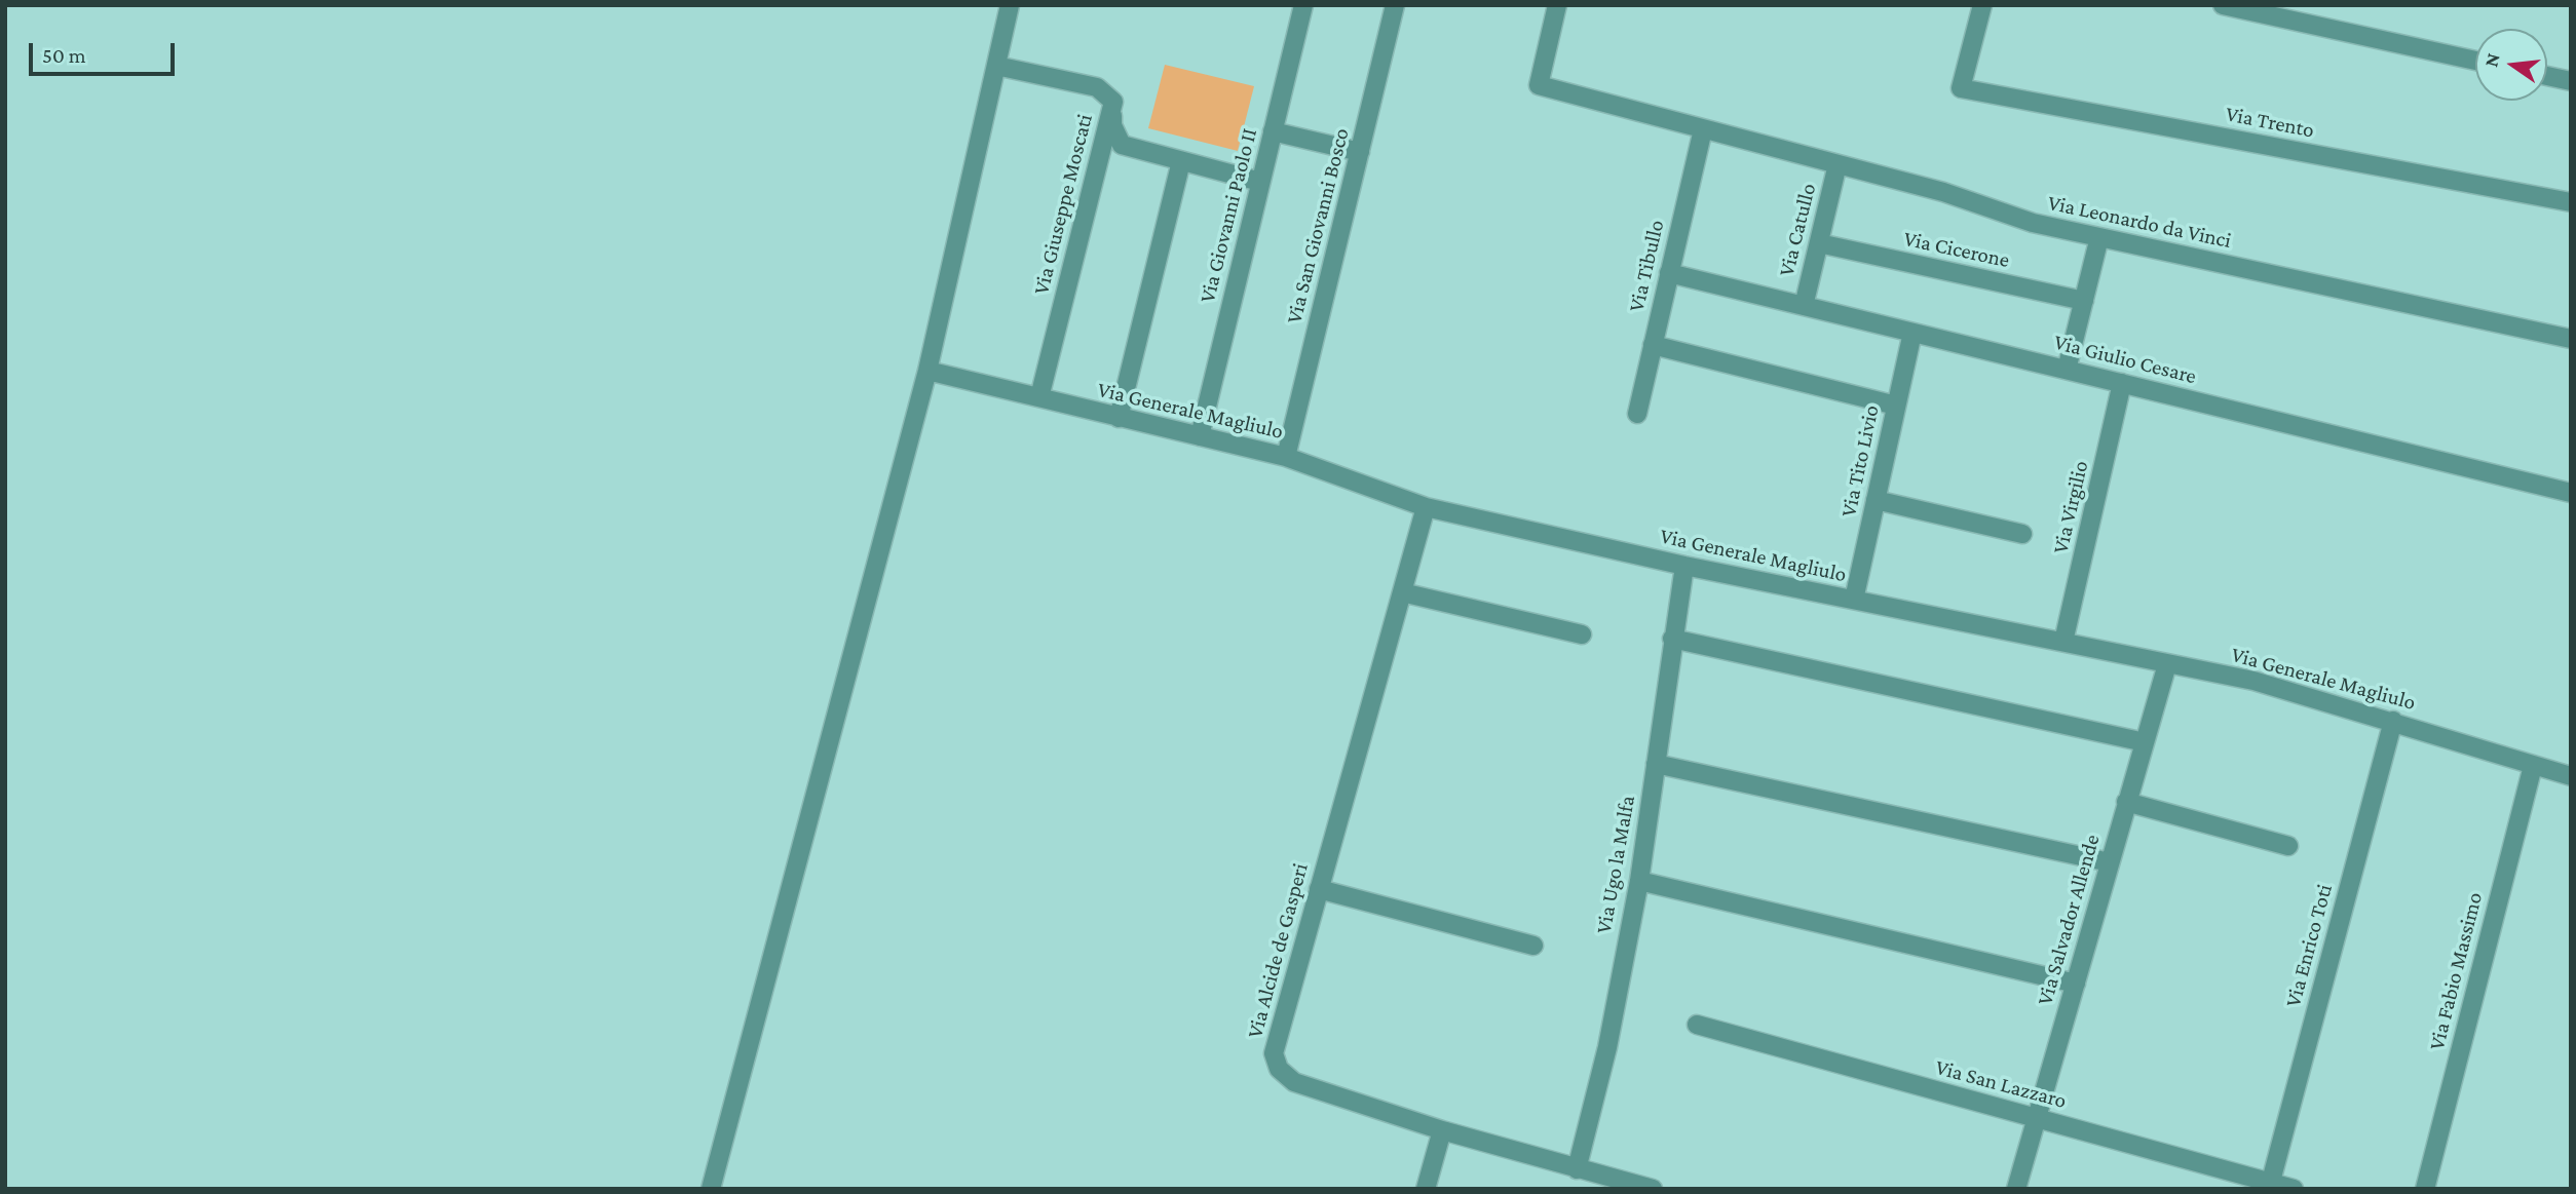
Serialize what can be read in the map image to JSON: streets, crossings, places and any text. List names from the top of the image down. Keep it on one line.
{"streets":{"street":["Via Trento","Via Giuseppe Moscati","Via Giovanni Paolo II","Via Leonardo da Vinci","Via San Giovanni Bosco","Via Catullo","Via Cicerone","Via Tibullo","Via Giulio Cesare","Via Generale Magliulo","Via Tito Livio","Via Virgilio","Via Ugo la Malfa","Via Salvador Allende","Via Enrico Toti","Via Alcide de Gasperi","Via Fabio Massimo","Via San Lazzaro"]},"crossings":[["Via Giuseppe Moscati","Via Generale Magliulo"],["Via Giovanni Paolo II","Via Generale Magliulo"],["Via Leonardo da Vinci","Via Catullo"],["Via Leonardo da Vinci","Via Tibullo"],["Via San Giovanni Bosco","Via Generale Magliulo"],["Via Catullo","Via Cicerone"],["Via Catullo","Via Giulio Cesare"],["Via Tibullo","Via Giulio Cesare"],["Via Giulio Cesare","Via Tito Livio"],["Via Giulio Cesare","Via Virgilio"],["Via Generale Magliulo","Via Tito Livio"],["Via Generale Magliulo","Via Virgilio"],["Via Generale Magliulo","Via Ugo la Malfa"],["Via Generale Magliulo","Via Salvador Allende"],["Via Generale Magliulo","Via Enrico Toti"],["Via Generale Magliulo","Via Alcide de Gasperi"],["Via Generale Magliulo","Via Fabio Massimo"],["Via Ugo la Malfa","Via Alcide de Gasperi"],["Via Salvador Allende","Via San Lazzaro"],["Via Enrico Toti","Via San Lazzaro"]],"scale_bar":"50 m","north":"left"}
